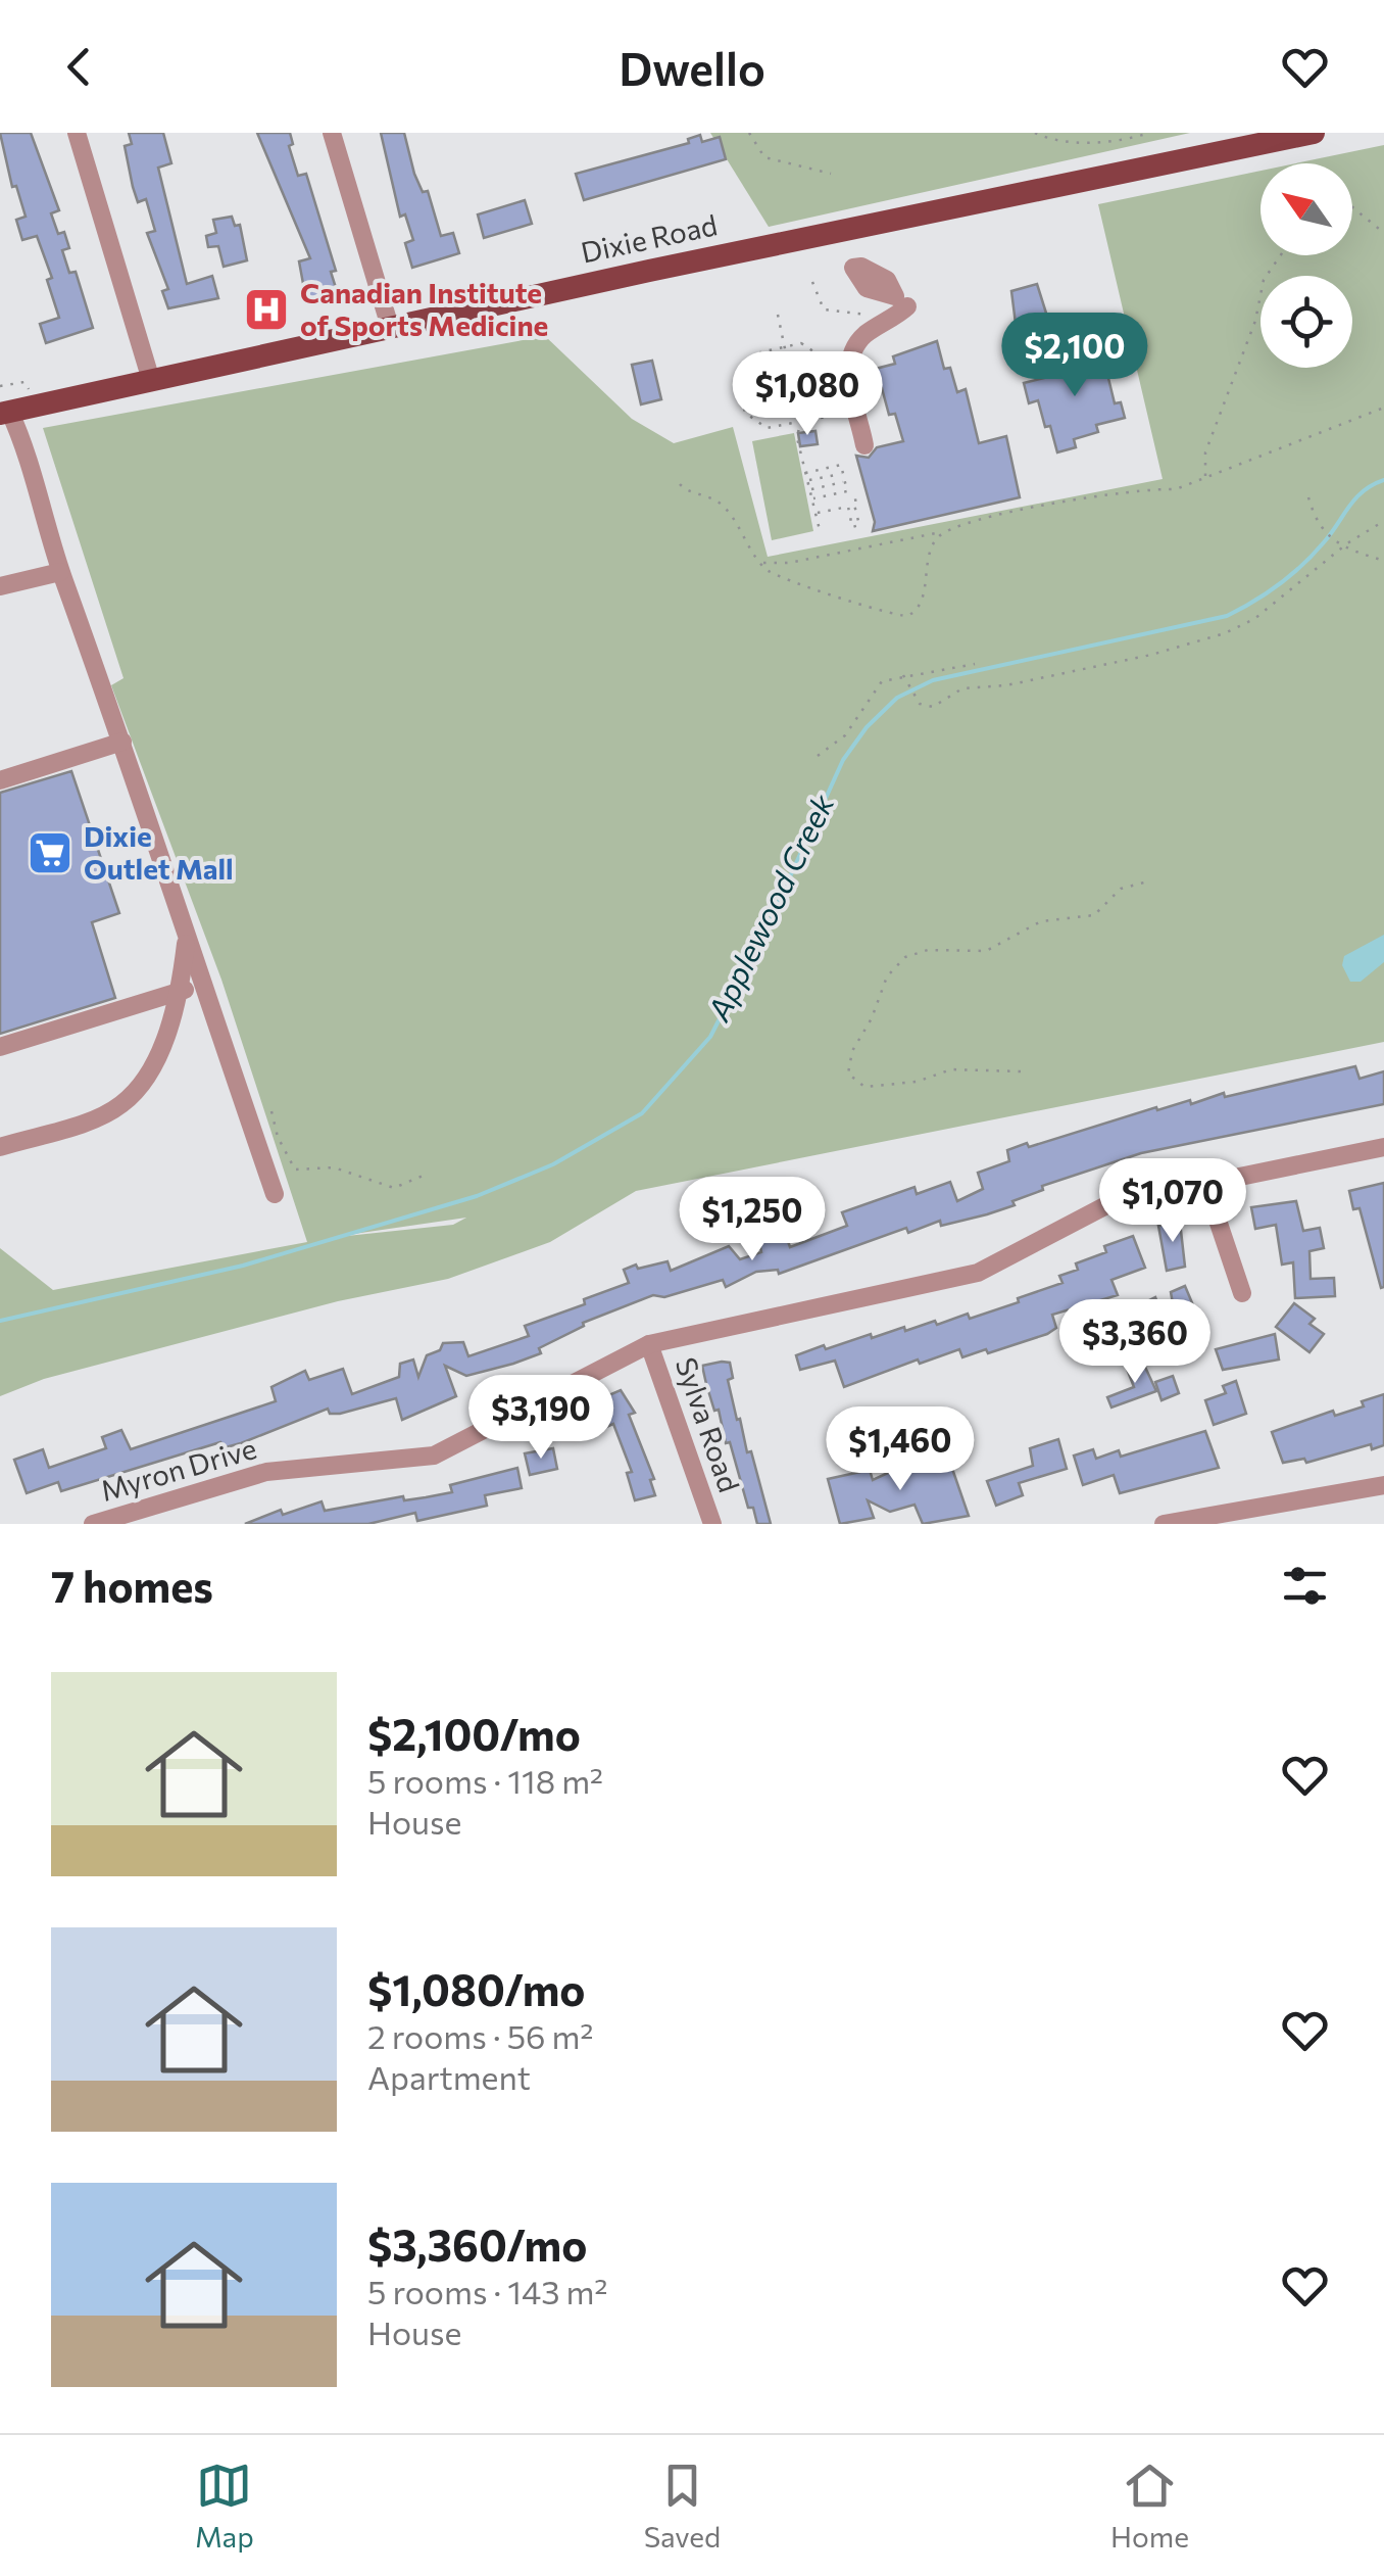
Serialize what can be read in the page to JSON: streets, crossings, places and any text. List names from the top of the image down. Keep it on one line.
{"streets":{"main road":["Dixie Road"],"street":["Sylva Road","Myron Drive"]},"crossings":[["Sylva Road","Myron Drive"]],"water":["Applewood Creek"],"places":{"hospital":["Canadian Institute of Sports Medicine"],"supermarket":["Dixie Outlet Mall"]},"north":"top left","page":{"header":"Dwello","price":["$2,100","$1,080","$1,070","$1,250","$3,360","$3,190","$1,460"],"heading":"7 homes","list":[{"name":"$2,100/mo","note":"5 rooms · 118 m² · House"},{"name":"$1,080/mo","note":"2 rooms · 56 m² · Apartment"},{"name":"$3,360/mo","note":"5 rooms · 143 m² · House"}],"tabs":["Map","Saved","Home"]}}
